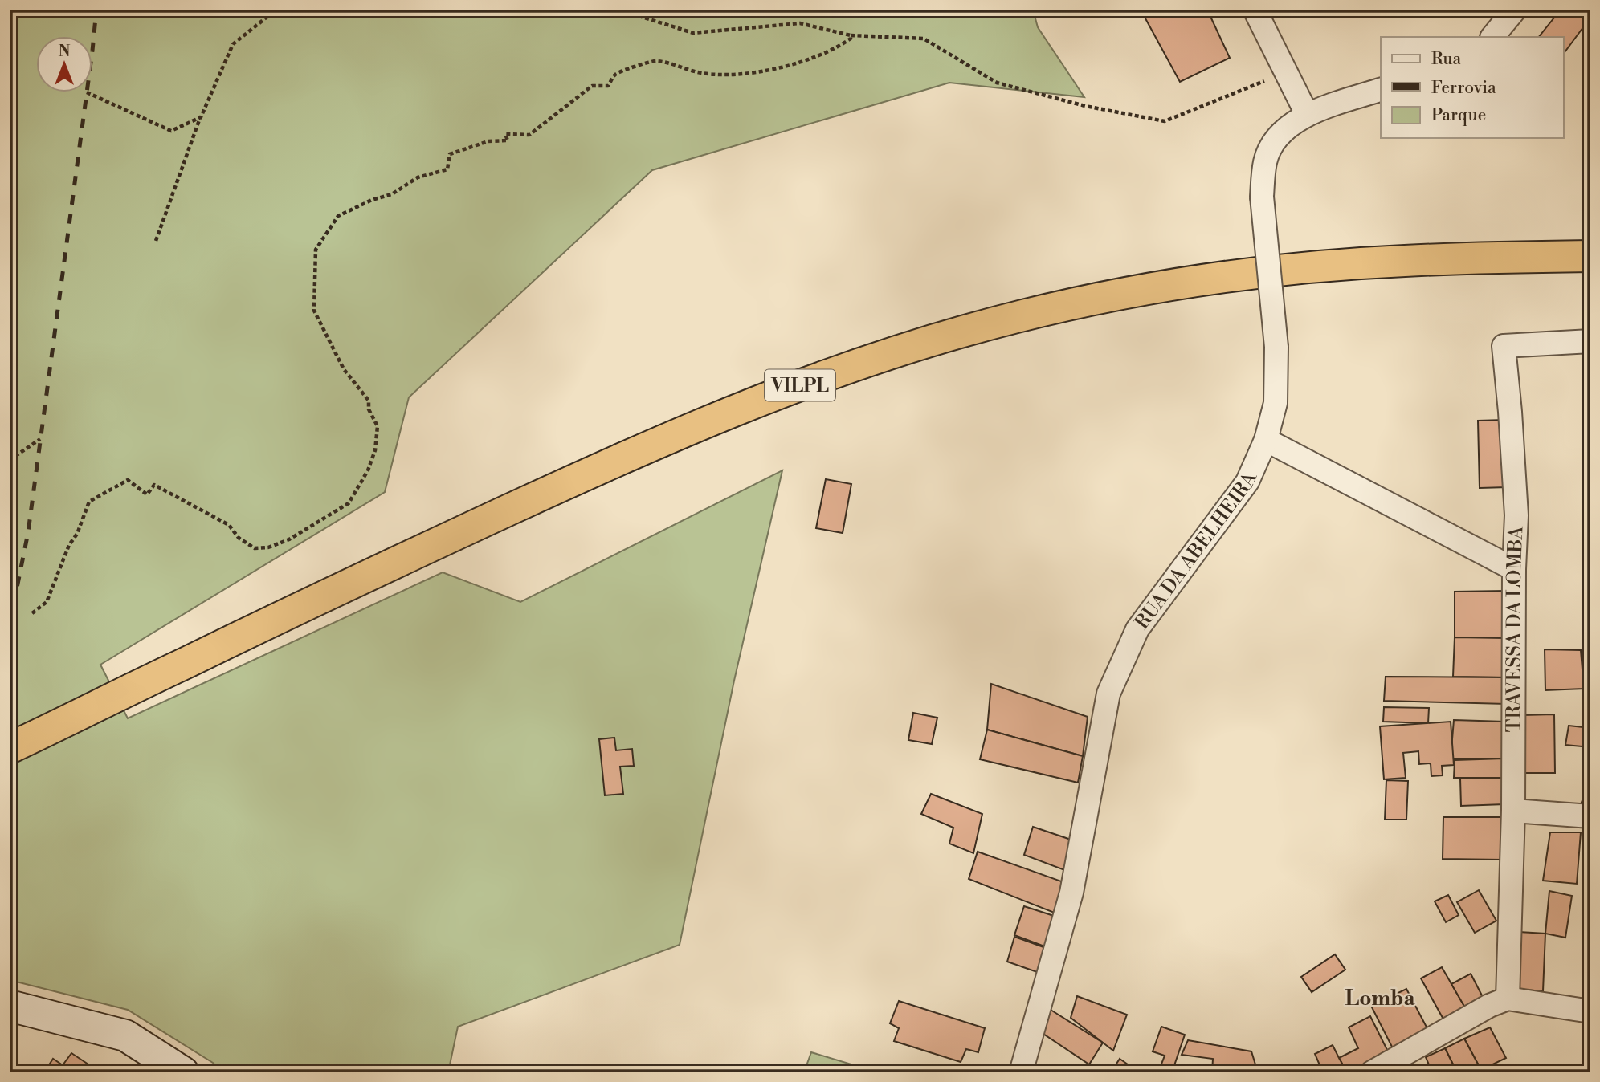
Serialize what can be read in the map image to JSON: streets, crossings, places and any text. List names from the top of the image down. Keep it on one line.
{"streets":{"highway":["VILPL"],"street":["RUA DA ABELHEIRA","TRAVESSA DA LOMBA"]},"districts":["Lomba"],"legend":["Rua","Ferrovia","Parque"],"north":"top"}
